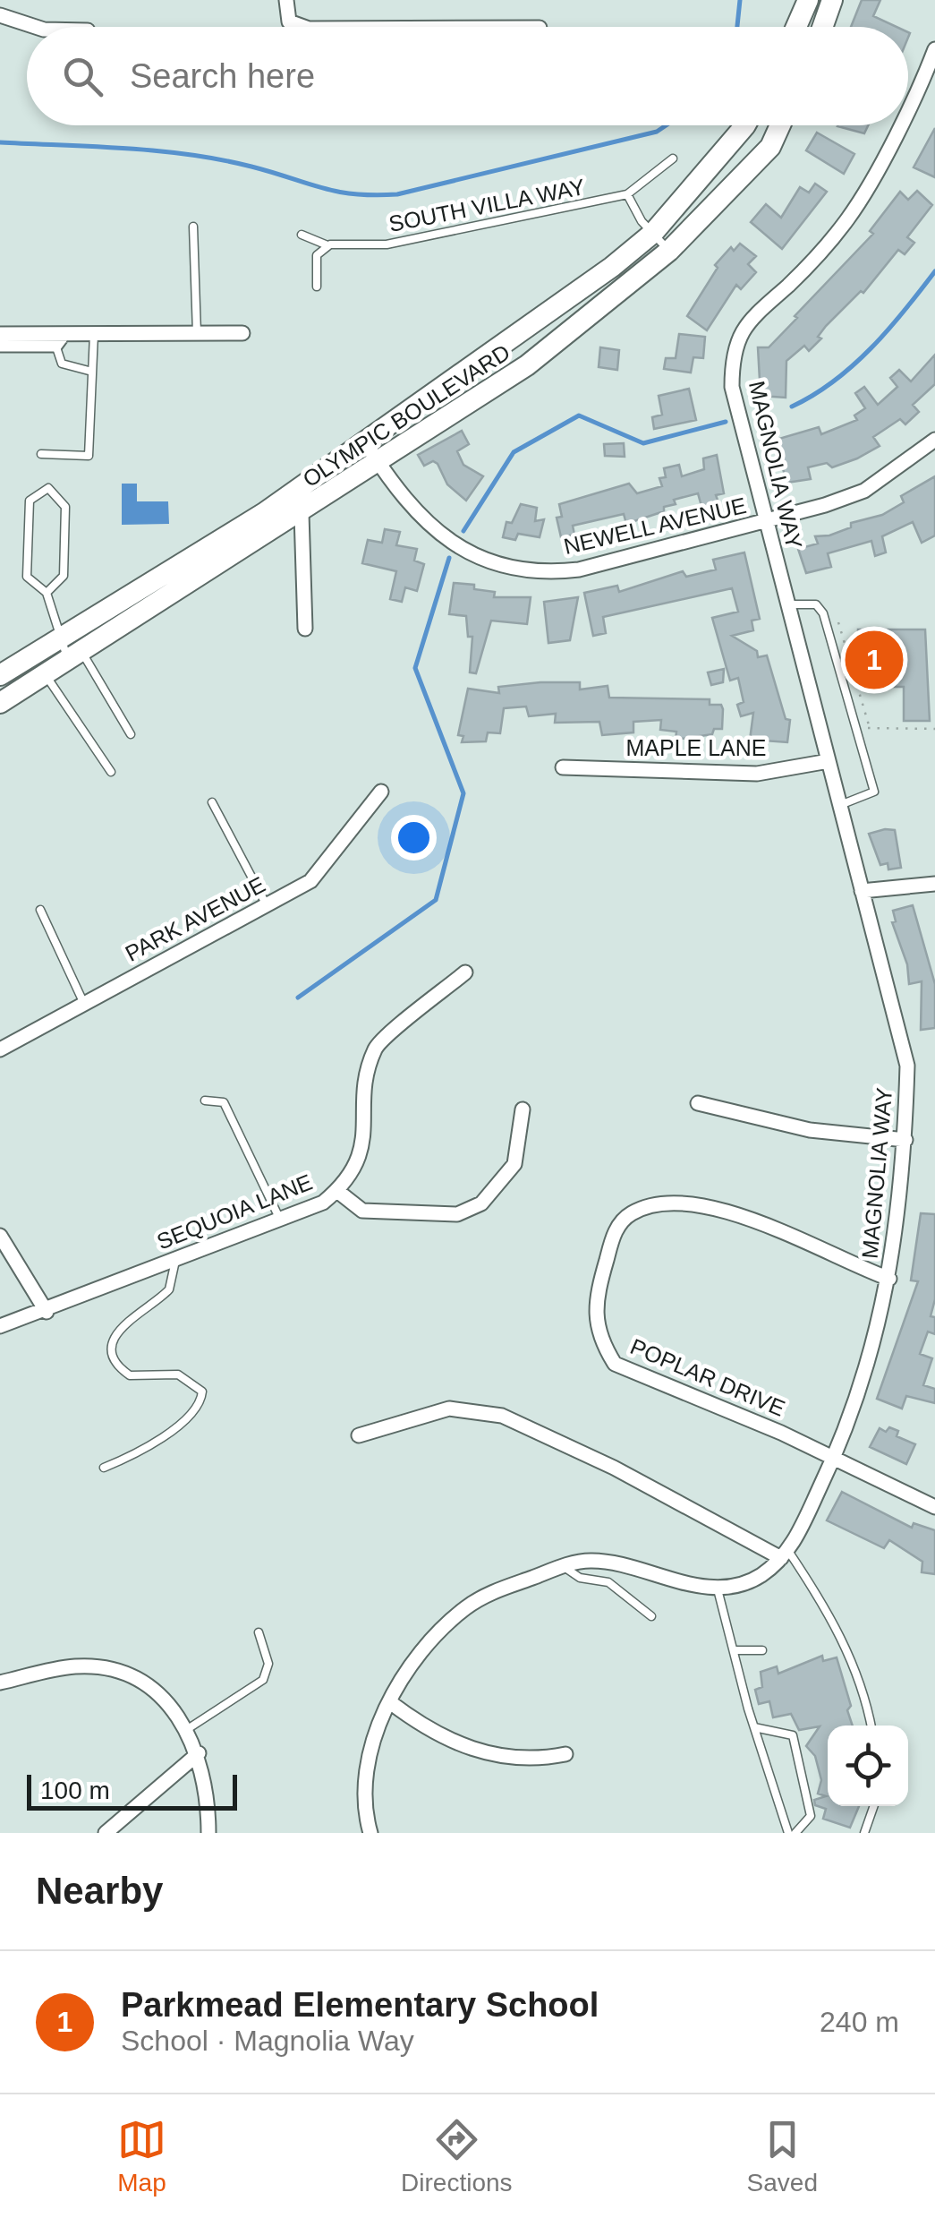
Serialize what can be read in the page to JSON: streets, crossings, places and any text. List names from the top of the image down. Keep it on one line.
{"streets":{"main road":["OLYMPIC BOULEVARD"],"street":["MAGNOLIA WAY","NEWELL AVENUE","MAPLE LANE","PARK AVENUE","SEQUOIA LANE","POPLAR DRIVE"],"lane":["SOUTH VILLA WAY"]},"crossings":[["OLYMPIC BOULEVARD","NEWELL AVENUE"],["MAGNOLIA WAY","NEWELL AVENUE"],["MAGNOLIA WAY","MAPLE LANE"],["MAGNOLIA WAY","POPLAR DRIVE"]],"scale_bar":"100 m","page":{"search":"Search here","pins":"1","scale":"100 m","heading":"Nearby","list":[{"mark":"1","name":"Parkmead Elementary School","note":"School · Magnolia Way","value":"240 m"}],"nav":["Map","Directions","Saved"]}}
